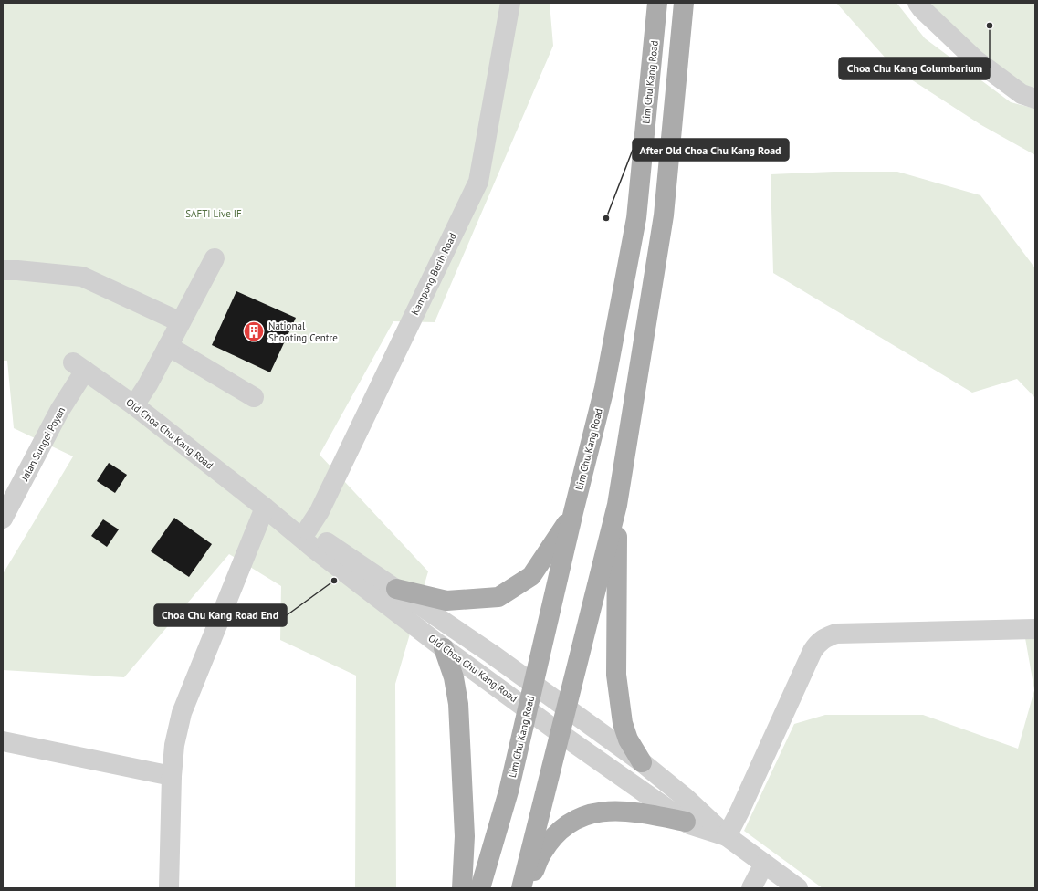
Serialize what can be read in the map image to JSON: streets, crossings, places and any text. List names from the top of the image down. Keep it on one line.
{"streets":{"main road":["Lim Chu Kang Road"],"street":["Kampong Berih Road","Old Choa Chu Kang Road","Jalan Sungei Poyan"]},"crossings":[["Lim Chu Kang Road","Old Choa Chu Kang Road"],["Kampong Berih Road","Old Choa Chu Kang Road"],["Old Choa Chu Kang Road","Jalan Sungei Poyan"]],"parks":["SAFTI Live IF"],"places":{"other":["Choa Chu Kang Columbarium","After Old Choa Chu Kang Road","Choa Chu Kang Road End"],"building":["National Shooting Centre"]}}
